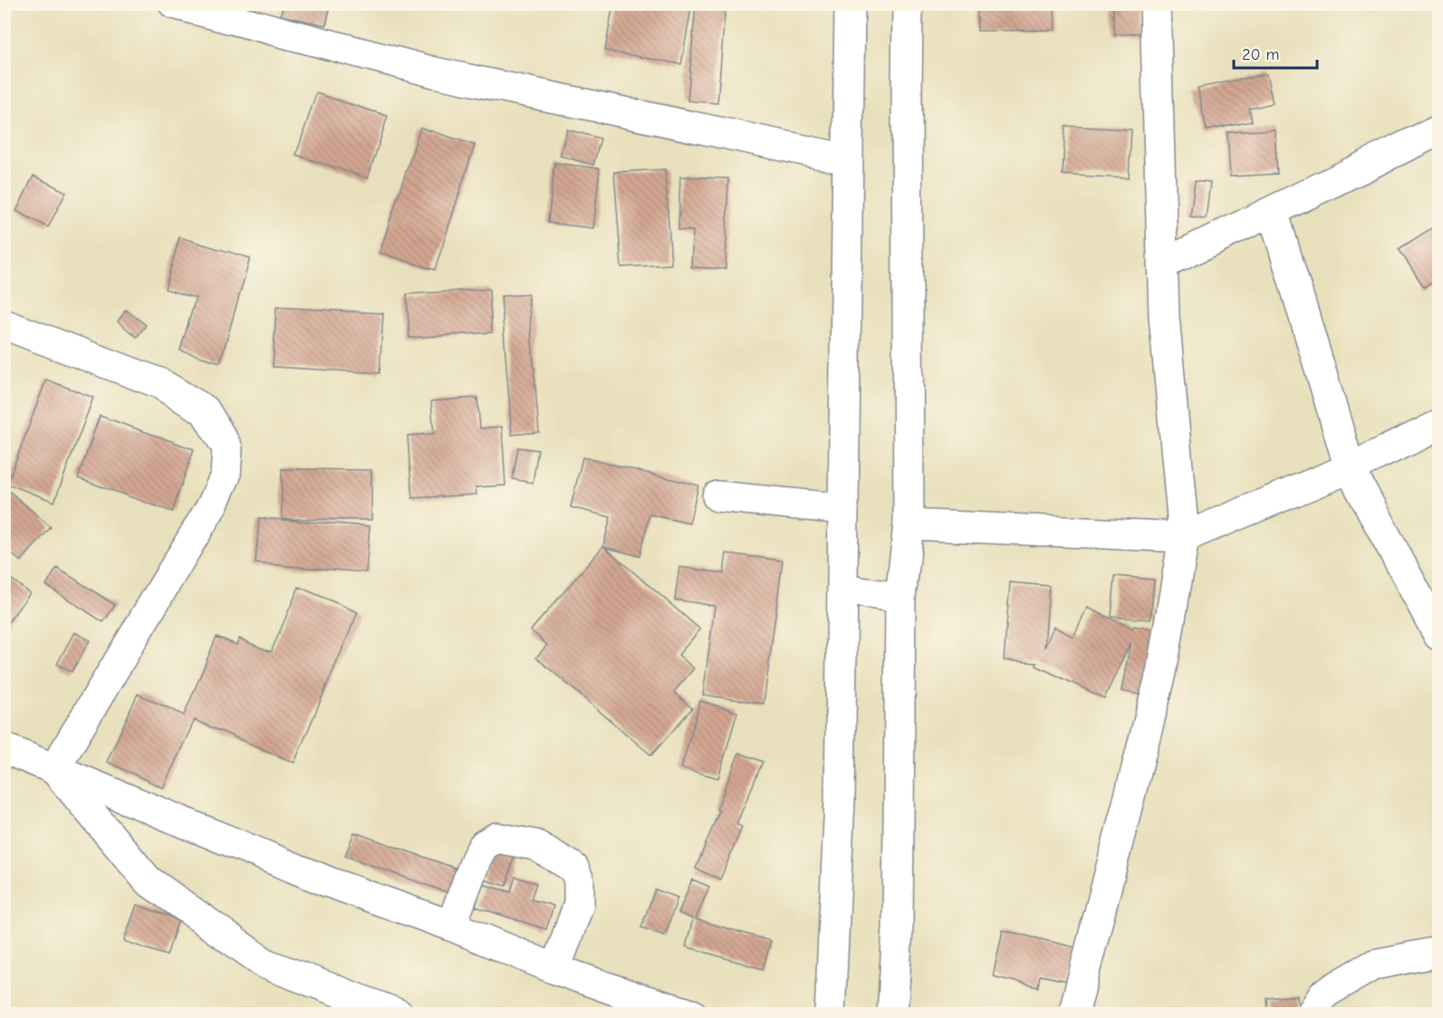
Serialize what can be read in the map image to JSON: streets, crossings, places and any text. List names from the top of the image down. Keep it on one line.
{"scale_bar":"20 m"}
